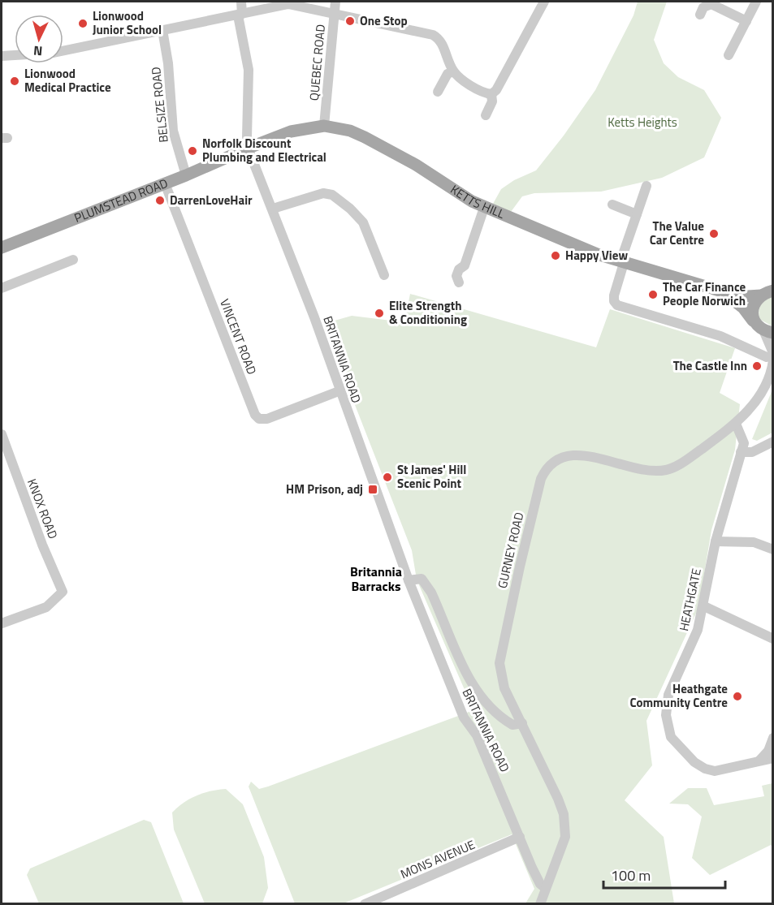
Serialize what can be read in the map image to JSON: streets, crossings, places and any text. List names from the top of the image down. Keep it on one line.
{"streets":{"main road":["PLUMSTEAD ROAD","KETTS HILL"],"street":["QUEBEC ROAD","BELSIZE ROAD","VINCENT ROAD","BRITANNIA ROAD","KNOX ROAD","GURNEY ROAD","HEATHGATE","MONS AVENUE"]},"crossings":[["QUEBEC ROAD","KETTS HILL"],["BELSIZE ROAD","PLUMSTEAD ROAD"],["PLUMSTEAD ROAD","KETTS HILL"],["PLUMSTEAD ROAD","VINCENT ROAD"],["PLUMSTEAD ROAD","BRITANNIA ROAD"],["KETTS HILL","BRITANNIA ROAD"],["VINCENT ROAD","BRITANNIA ROAD"],["BRITANNIA ROAD","GURNEY ROAD"],["BRITANNIA ROAD","MONS AVENUE"],["GURNEY ROAD","HEATHGATE"]],"districts":["Britannia Barracks"],"parks":["Ketts Heights"],"places":{"other":["One Stop","Lionwood Junior School","Lionwood Medical Practice","Norfolk Discount Plumbing and Electrical","DarrenLoveHair","The Value Car Centre","Happy View","The Car Finance People Norwich","Elite Strength & Conditioning","The Castle Inn","St James' Hill Scenic Point","Heathgate Community Centre"],"transit":["HM Prison, adj"]},"scale_bar":"100 m","north":"bottom"}
